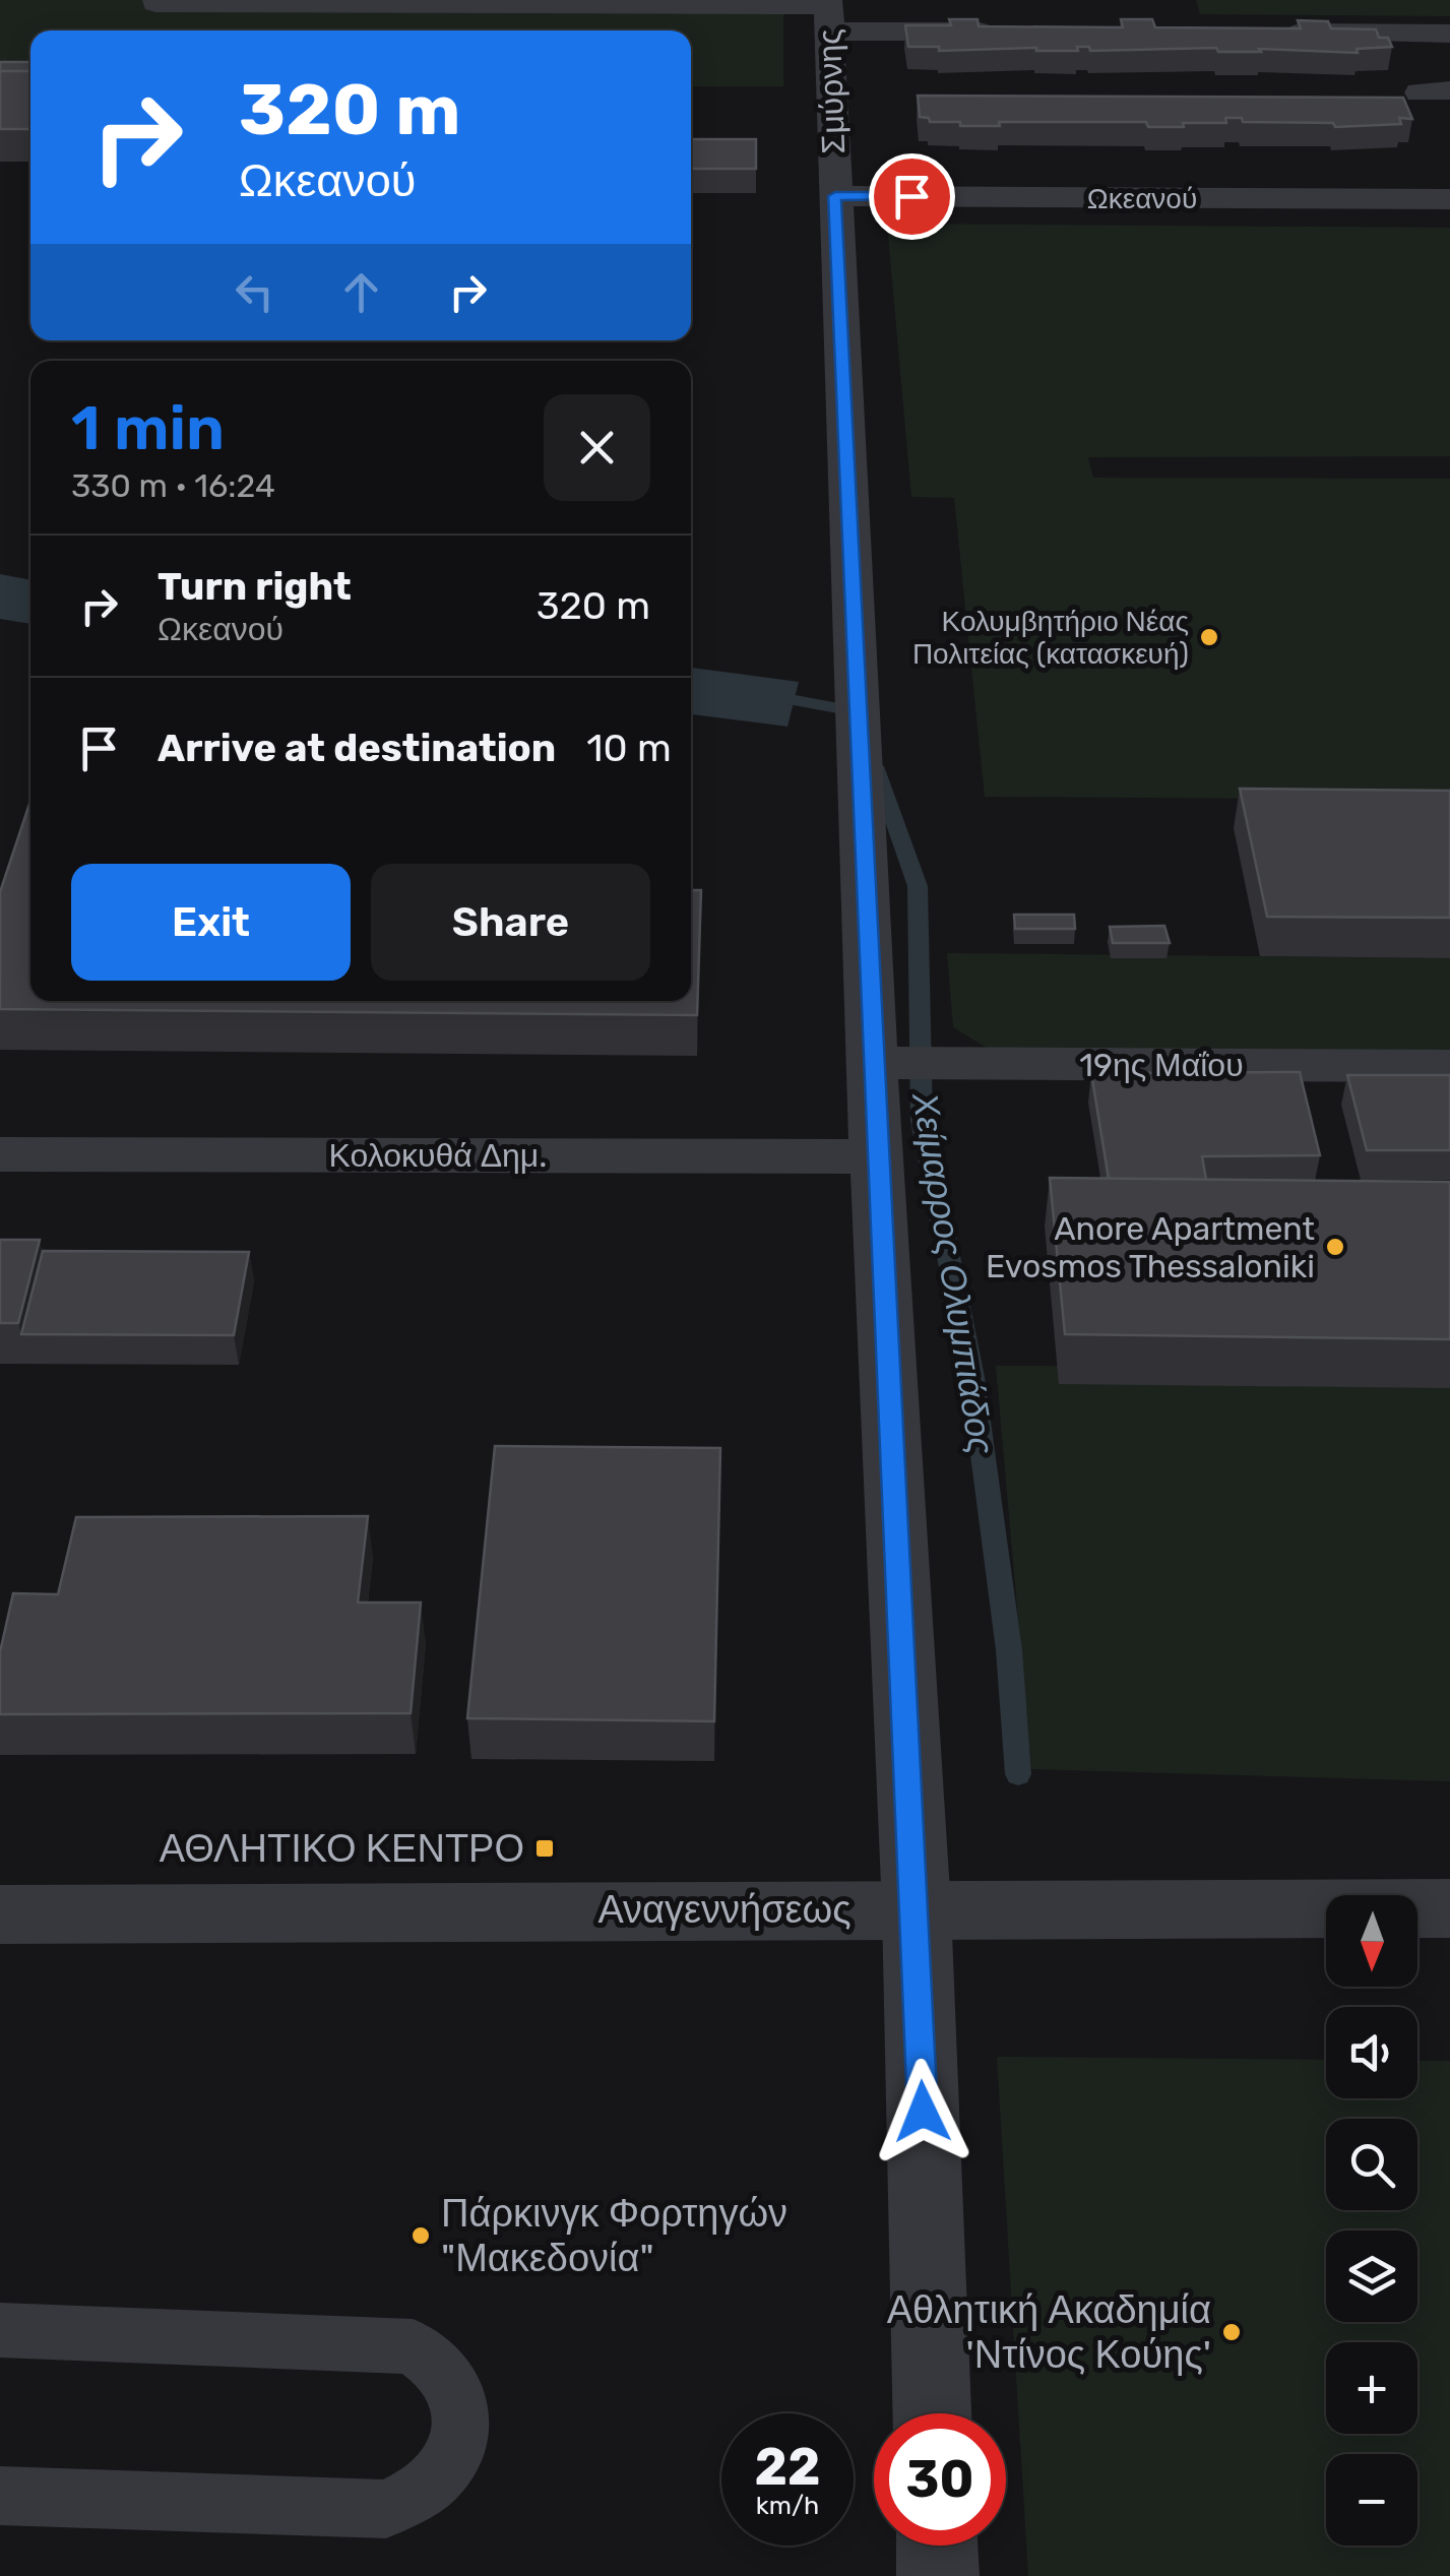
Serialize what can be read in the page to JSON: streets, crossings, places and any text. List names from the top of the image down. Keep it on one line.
{"streets":{"street":["Σμύρνης","Ωκεανού","19ης Μαΐου","Κολοκυθά Δημ.","Αναγεννήσεως"]},"crossings":[["Σμύρνης","Ωκεανού"],["Σμύρνης","19ης Μαΐου"],["Σμύρνης","Κολοκυθά Δημ."],["Σμύρνης","Αναγεννήσεως"]],"water":["Χείμαρρος Ολυμπιάδος"],"places":{"other":["Κολυμβητήριο Νέας Πολιτείας (κατασκευή)","Anore Apartment Evosmos Thessaloniki","Πάρκινγκ Φορτηγών \"Μακεδονία\"","Αθλητική Ακαδημία 'Ντίνος Κούης'"],"transit":["ΑΘΛΗΤΙΚΟ ΚΕΝΤΡΟ"]},"north":"bottom","page":{"turn":["320 m","Ωκεανού"],"heading":["1 min","330 m · 16:24"],"list":[{"name":"Turn right","note":"Ωκεανού","value":"320 m"},{"name":"Arrive at destination","value":"10 m"}],"buttons":["Exit","Share"],"map_buttons":["+","−"],"speed":"22 km/h","limit":"30"}}
